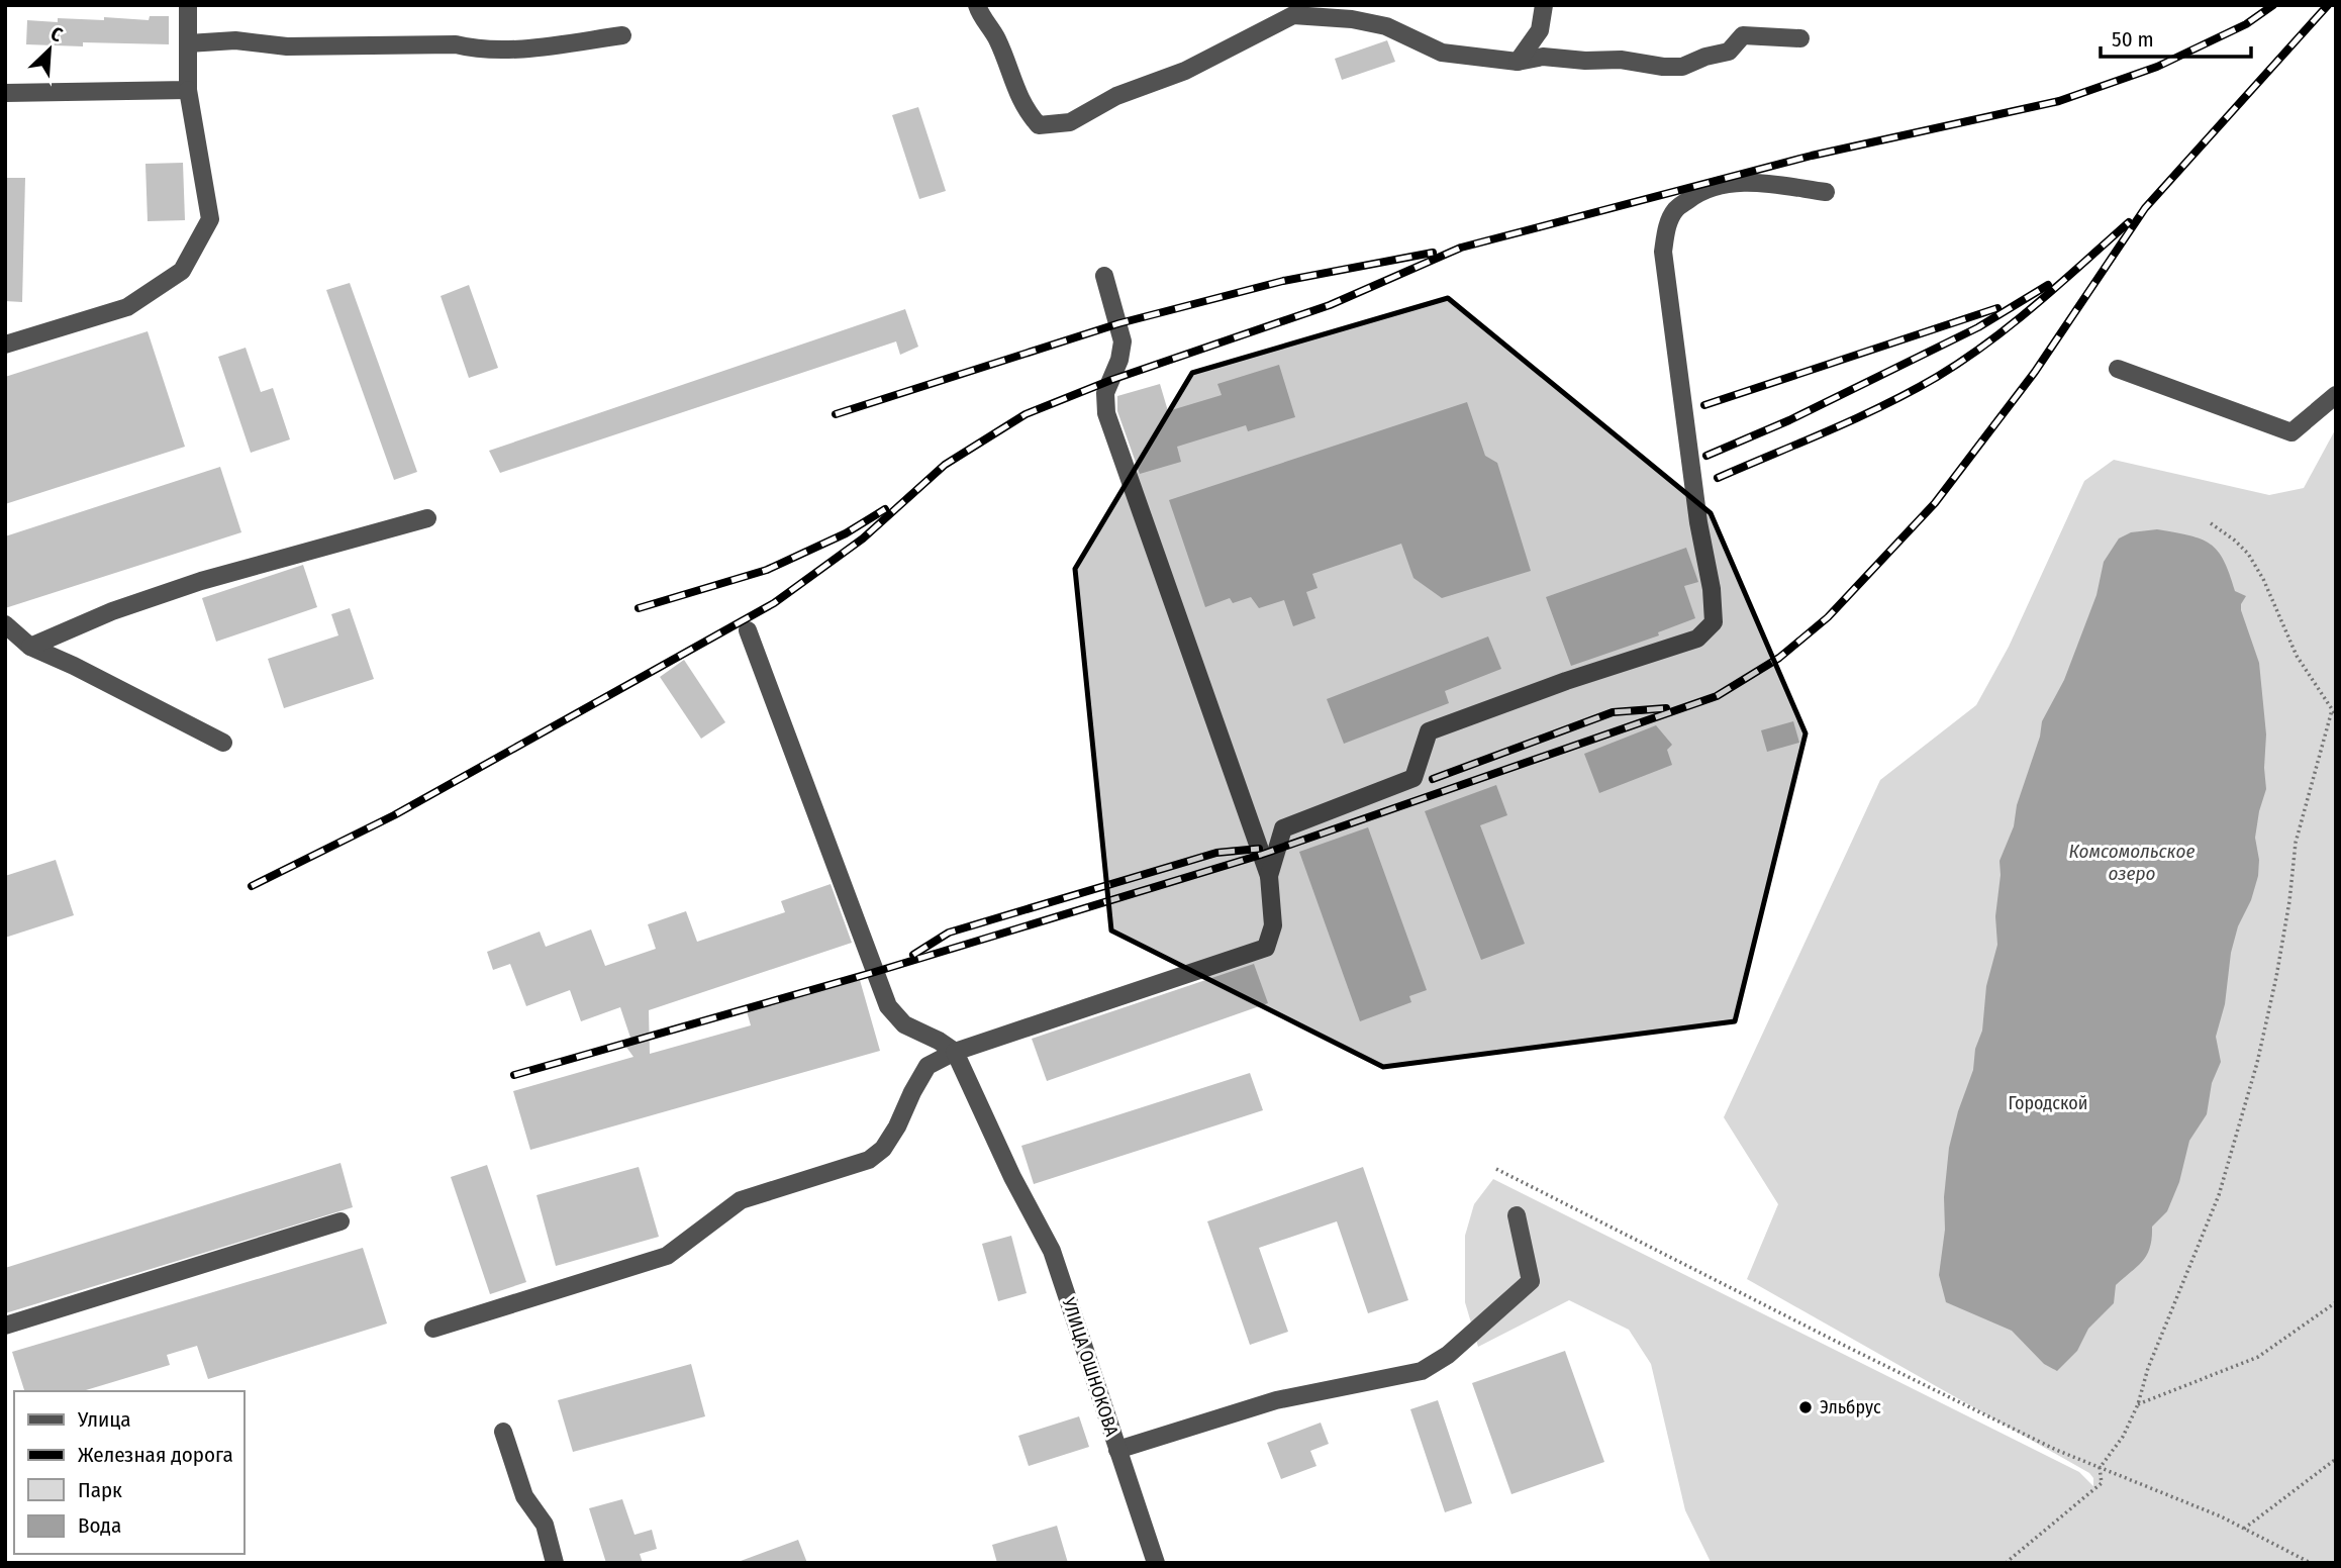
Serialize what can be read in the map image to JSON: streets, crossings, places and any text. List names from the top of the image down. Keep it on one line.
{"streets":{"street":["УЛИЦА ОШНОКОВА"]},"water":["Комсомольское озеро"],"parks":["Городской"],"places":["Эльбрус"],"legend":["Улица","Железная дорога","Парк","Вода"],"scale_bar":"50 m","north":"top right"}
